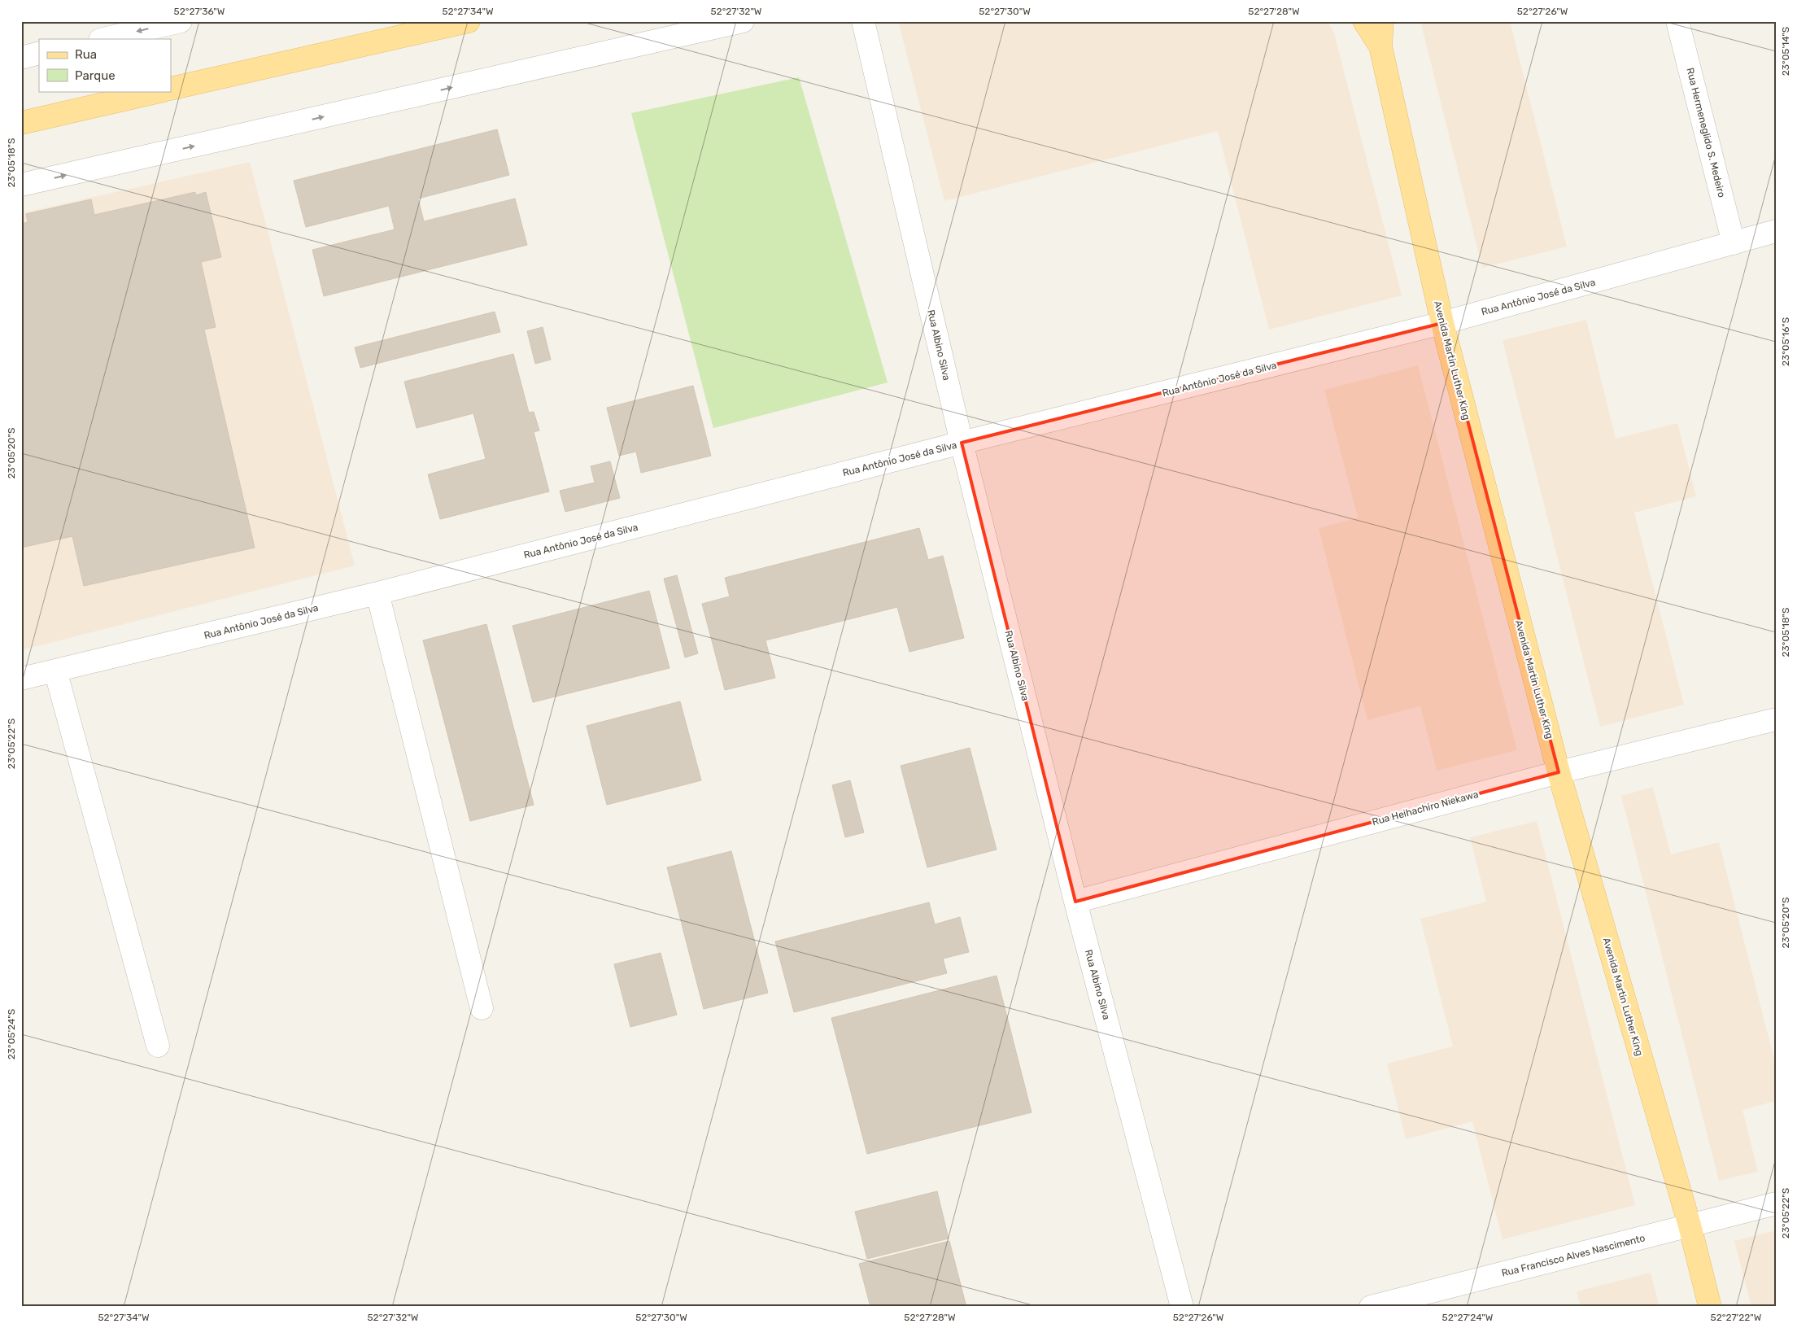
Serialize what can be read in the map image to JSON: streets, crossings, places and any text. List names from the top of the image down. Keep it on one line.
{"streets":{"main road":["Avenida Martin Luther King"],"street":["Rua Hermeneglido S. Medeiro","Rua Antônio José da Silva","Rua Albino Silva","Rua Heihachiro Niekawa","Rua Francisco Alves Nascimento"]},"crossings":[["Rua Hermeneglido S. Medeiro","Rua Antônio José da Silva"],["Rua Antônio José da Silva","Rua Albino Silva"],["Rua Antônio José da Silva","Avenida Martin Luther King"],["Rua Albino Silva","Rua Heihachiro Niekawa"],["Avenida Martin Luther King","Rua Heihachiro Niekawa"],["Avenida Martin Luther King","Rua Francisco Alves Nascimento"]],"legend":["Rua","Parque"],"coordinates":["52°27'36\"W","52°27'34\"W","52°27'32\"W","52°27'30\"W","52°27'28\"W","52°27'26\"W","23°05'14\"S","23°05'18\"S","23°05'16\"S","23°05'20\"S","23°05'22\"S","23°05'24\"S","52°27'24\"W","52°27'22\"W"]}
